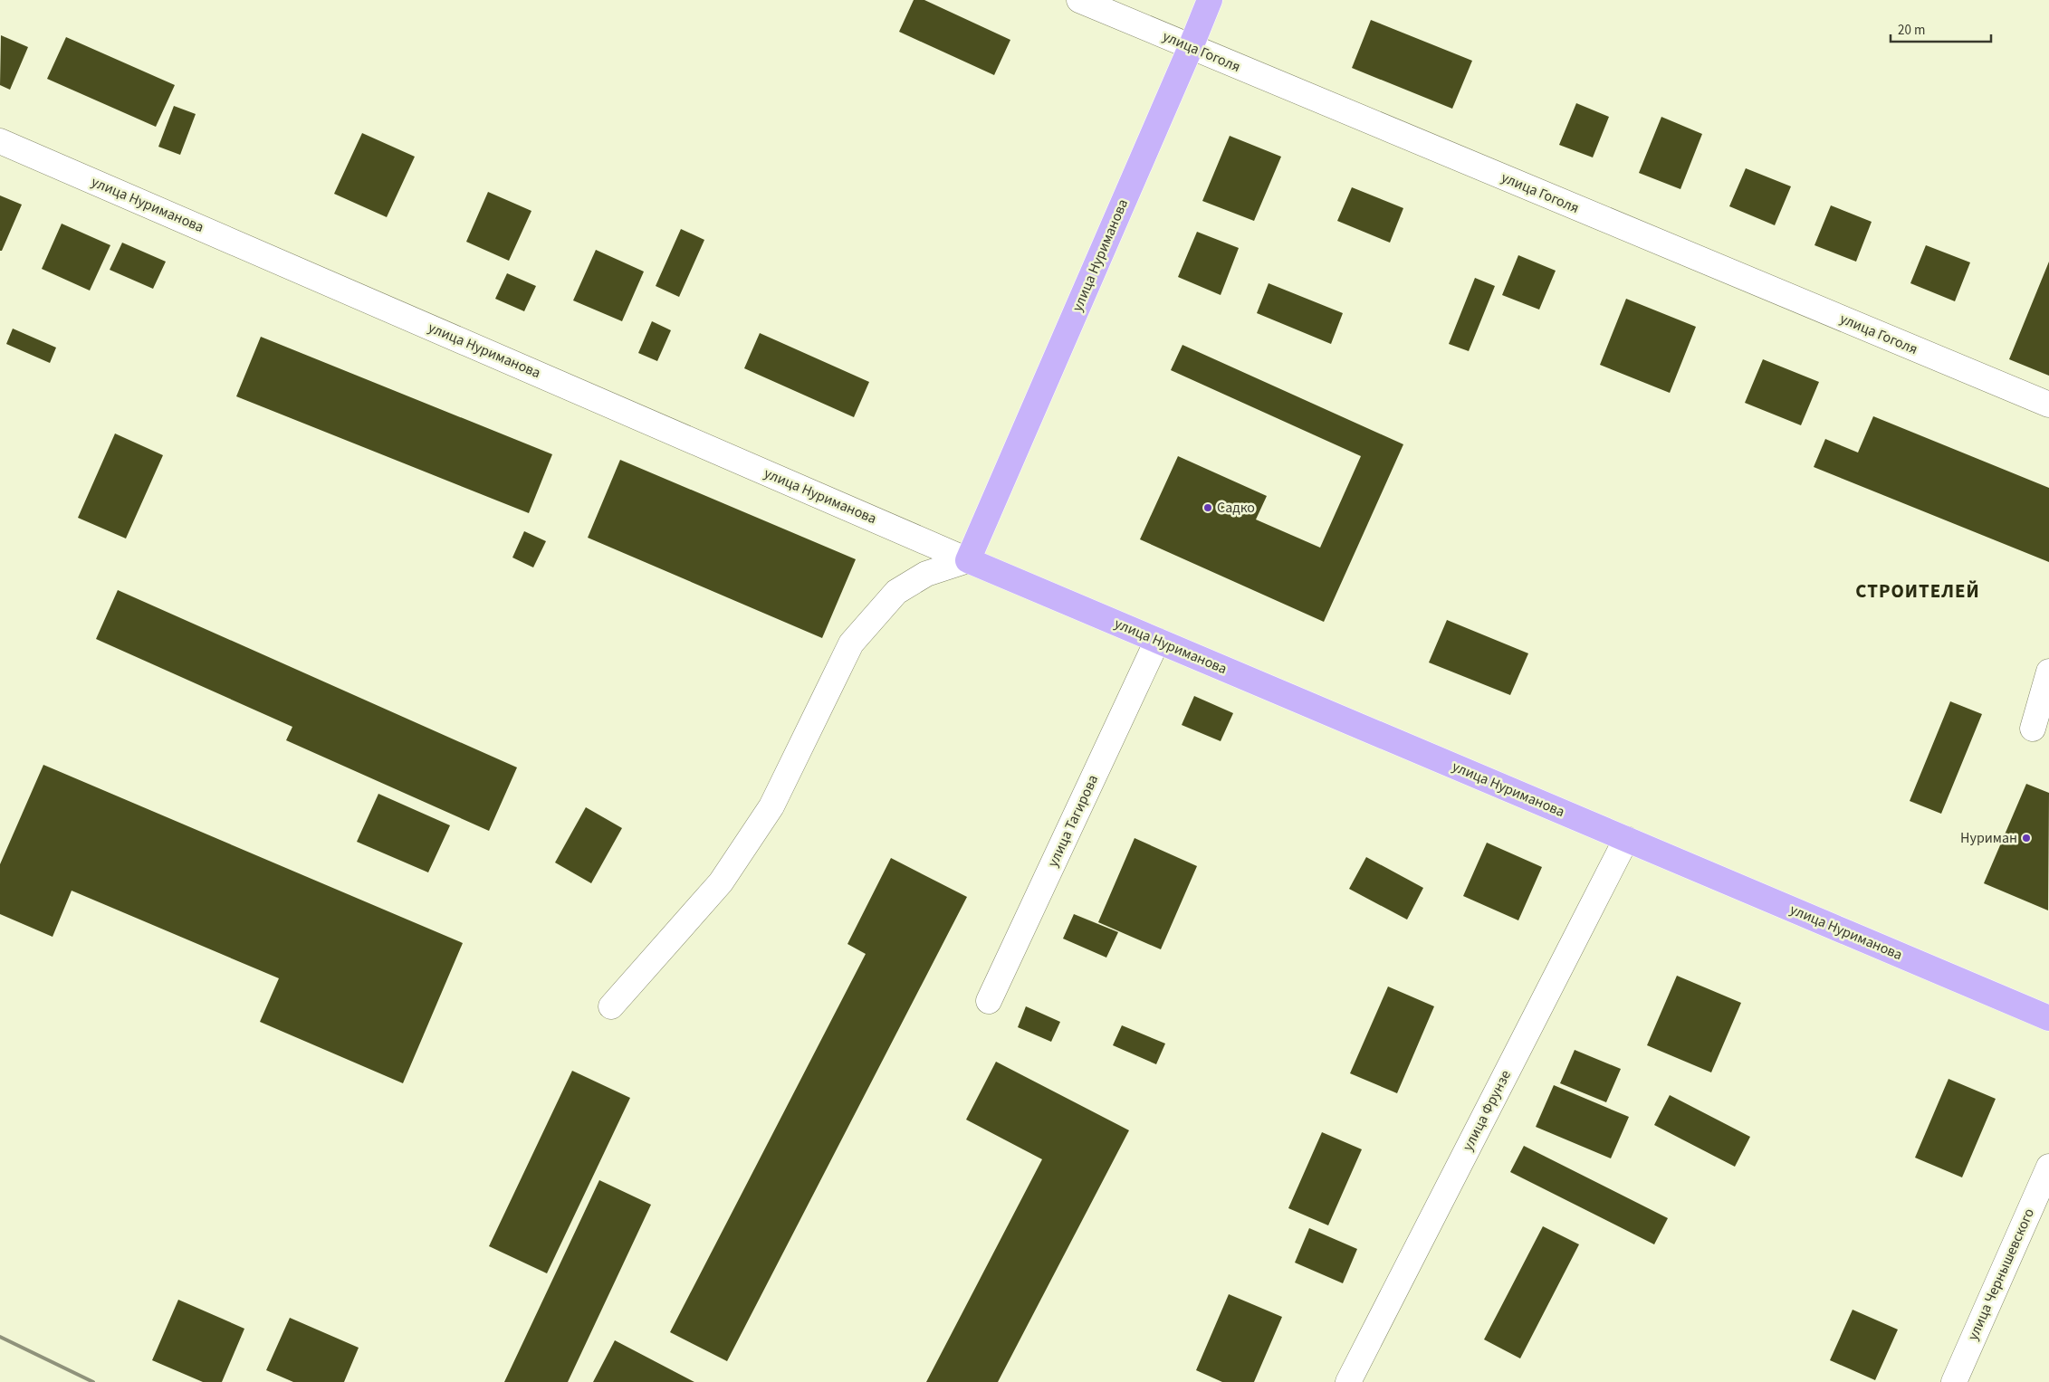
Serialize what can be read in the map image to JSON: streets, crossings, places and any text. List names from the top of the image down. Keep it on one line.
{"streets":{"main road":["улица Нуриманова"],"street":["улица Гоголя","улица Тагирова","улица Фрунзе","улица Чернышевского"]},"crossings":[["улица Гоголя","улица Нуриманова"],["улица Нуриманова","улица Тагирова"],["улица Нуриманова","улица Фрунзе"]],"districts":["СТРОИТЕЛЕЙ"],"places":["Садко","Нуриман"],"scale_bar":"20 m"}
